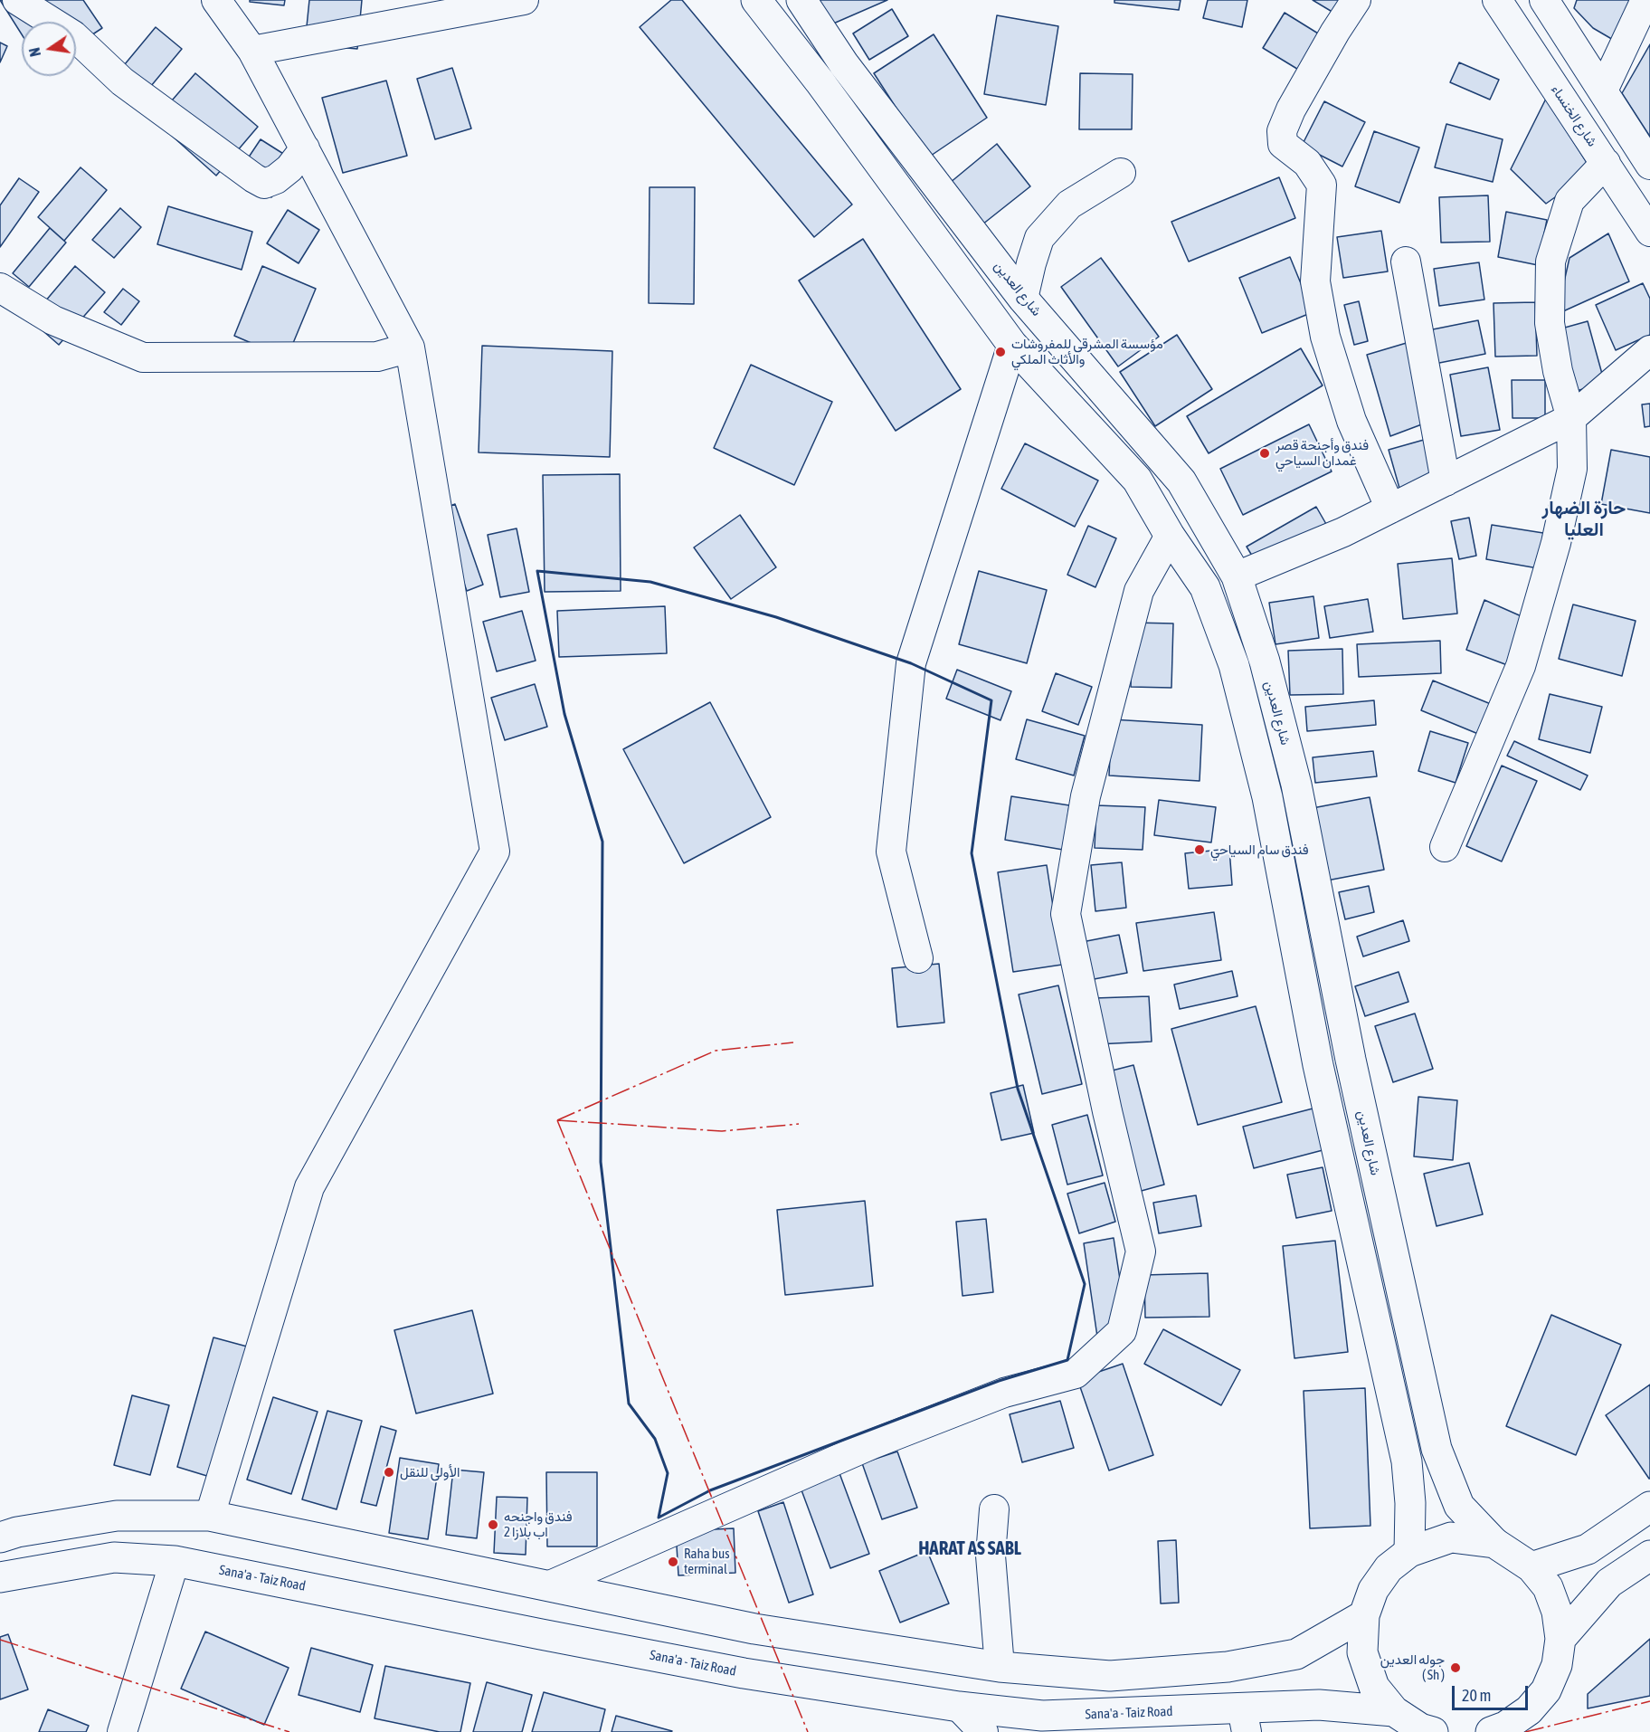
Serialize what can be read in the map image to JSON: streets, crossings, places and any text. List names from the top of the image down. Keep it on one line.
{"streets":{"main road":["شارع العدين","Sana'a - Taiz Road"],"street":["شارع الخنساء"]},"districts":["حارة الضهار العليا","HARAT AS SABL"],"places":["مؤسسة المشرقي للمفروشات والأثاث الملكي","فندق وأجنحة قصر غمدان السياحي","فندق سام السياحي","الأولى للنقل","فندق واجنحه اب بلازا 2","Raha bus terminal","جوله العدين ( Sh )"],"scale_bar":"20 m","north":"left"}
